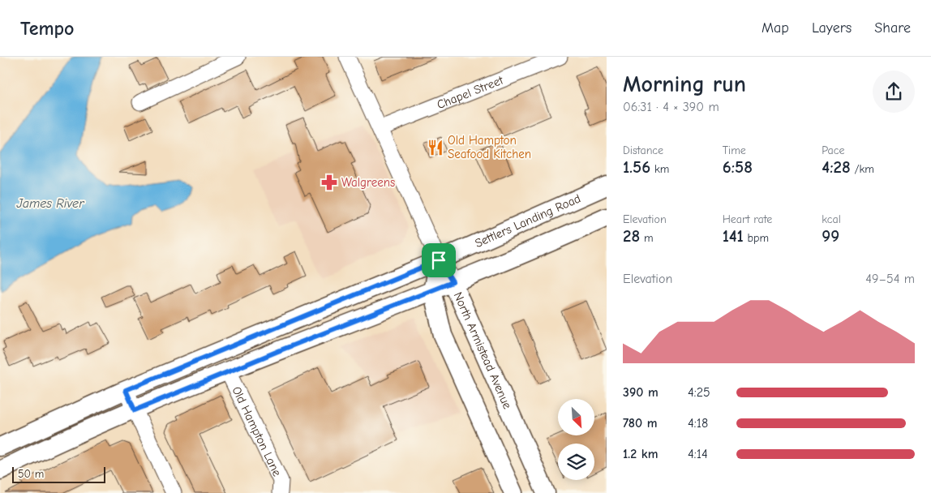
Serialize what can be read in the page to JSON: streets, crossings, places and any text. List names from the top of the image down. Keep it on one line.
{"streets":{"main road":["Settlers Landing Road","North Armistead Avenue"],"street":["Chapel Street","Old Hampton Lane"]},"crossings":[["Settlers Landing Road","North Armistead Avenue"]],"water":["James River"],"places":{"restaurant":["Old Hampton Seafood Kitchen"],"pharmacy":["Walgreens"]},"scale_bar":"50 m","north":"bottom right","page":{"header":"Tempo","nav":["Map","Layers","Share"],"heading":["Morning run","06:31 · 4 × 390 m"],"stats":[["Distance","1.56 km"],["Time","6:58"],["Pace","4:28 /km"],["Elevation","28 m"],["Heart rate","141 bpm"],["kcal","99"]],"chart":["Elevation","49–54 m"],"list":[{"name":"390 m","note":"4:25"},{"name":"780 m","note":"4:18"},{"name":"1.2 km","note":"4:14"}],"scale":"50 m"}}
